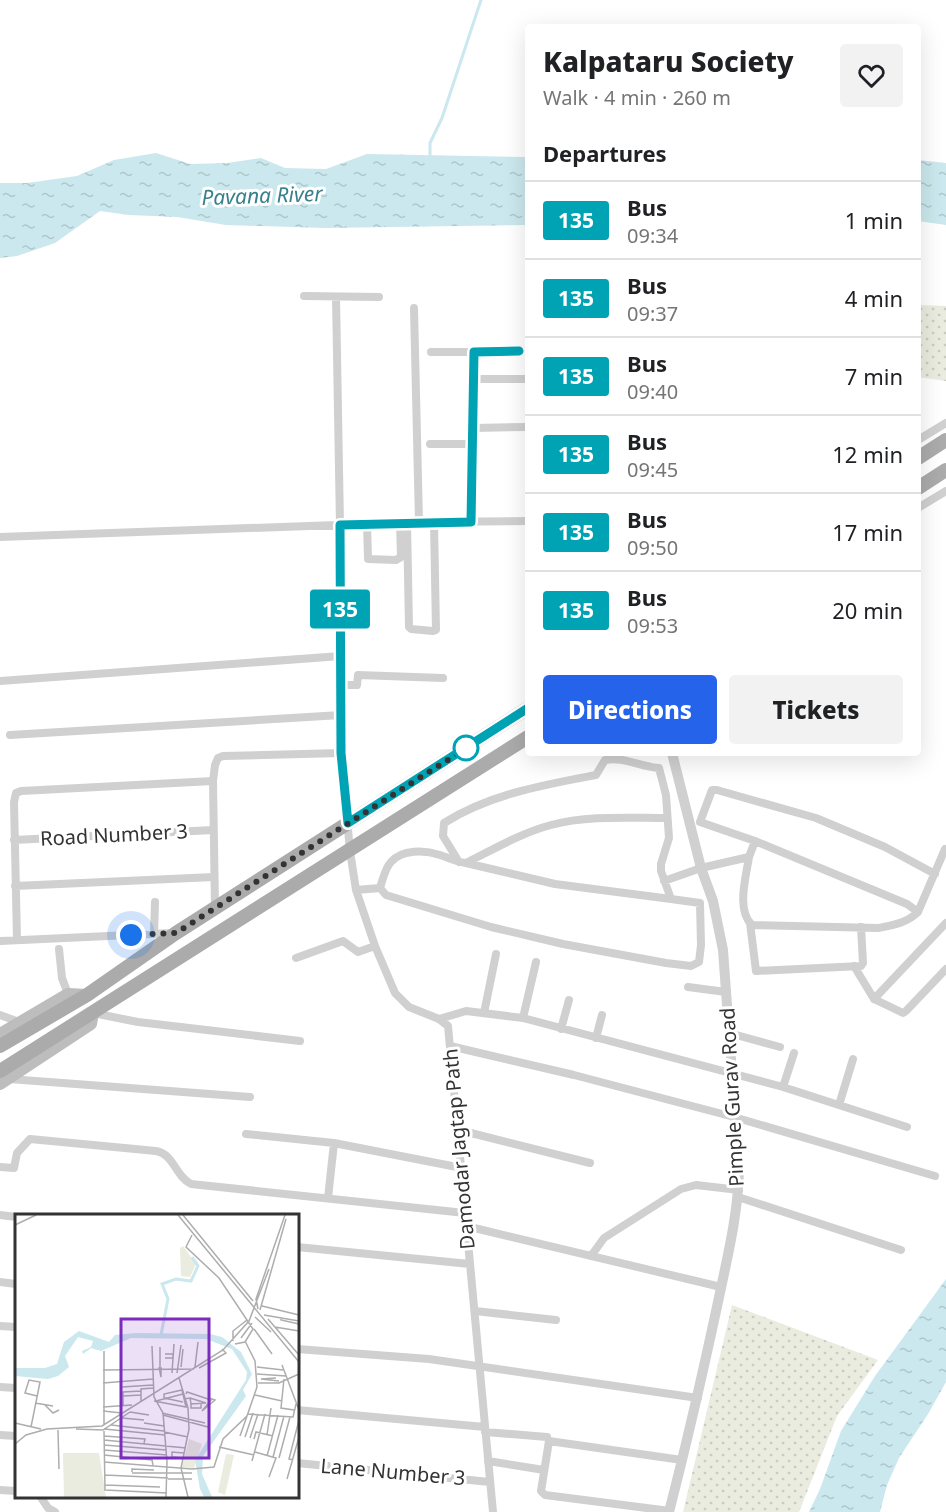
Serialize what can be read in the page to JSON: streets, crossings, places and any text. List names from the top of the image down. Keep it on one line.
{"streets":{"street":["Road Number 3","Pimple Gurav Road","Damodar Jagtap Path","Lane Number 3"]},"crossings":[["Damodar Jagtap Path","Lane Number 3"]],"water":["Pavana River"],"lines":["bus line 135"],"page":{"on_map":"135","heading":[["Kalpataru Society","Walk · 4 min · 260 m"],"Departures"],"list":[{"mark":"135","name":"Bus","note":"09:34","value":"1 min"},{"mark":"135","name":"Bus","note":"09:37","value":"4 min"},{"mark":"135","name":"Bus","note":"09:40","value":"7 min"},{"mark":"135","name":"Bus","note":"09:45","value":"12 min"},{"mark":"135","name":"Bus","note":"09:50","value":"17 min"},{"mark":"135","name":"Bus","note":"09:53","value":"20 min"}],"buttons":["Directions","Tickets"]}}
